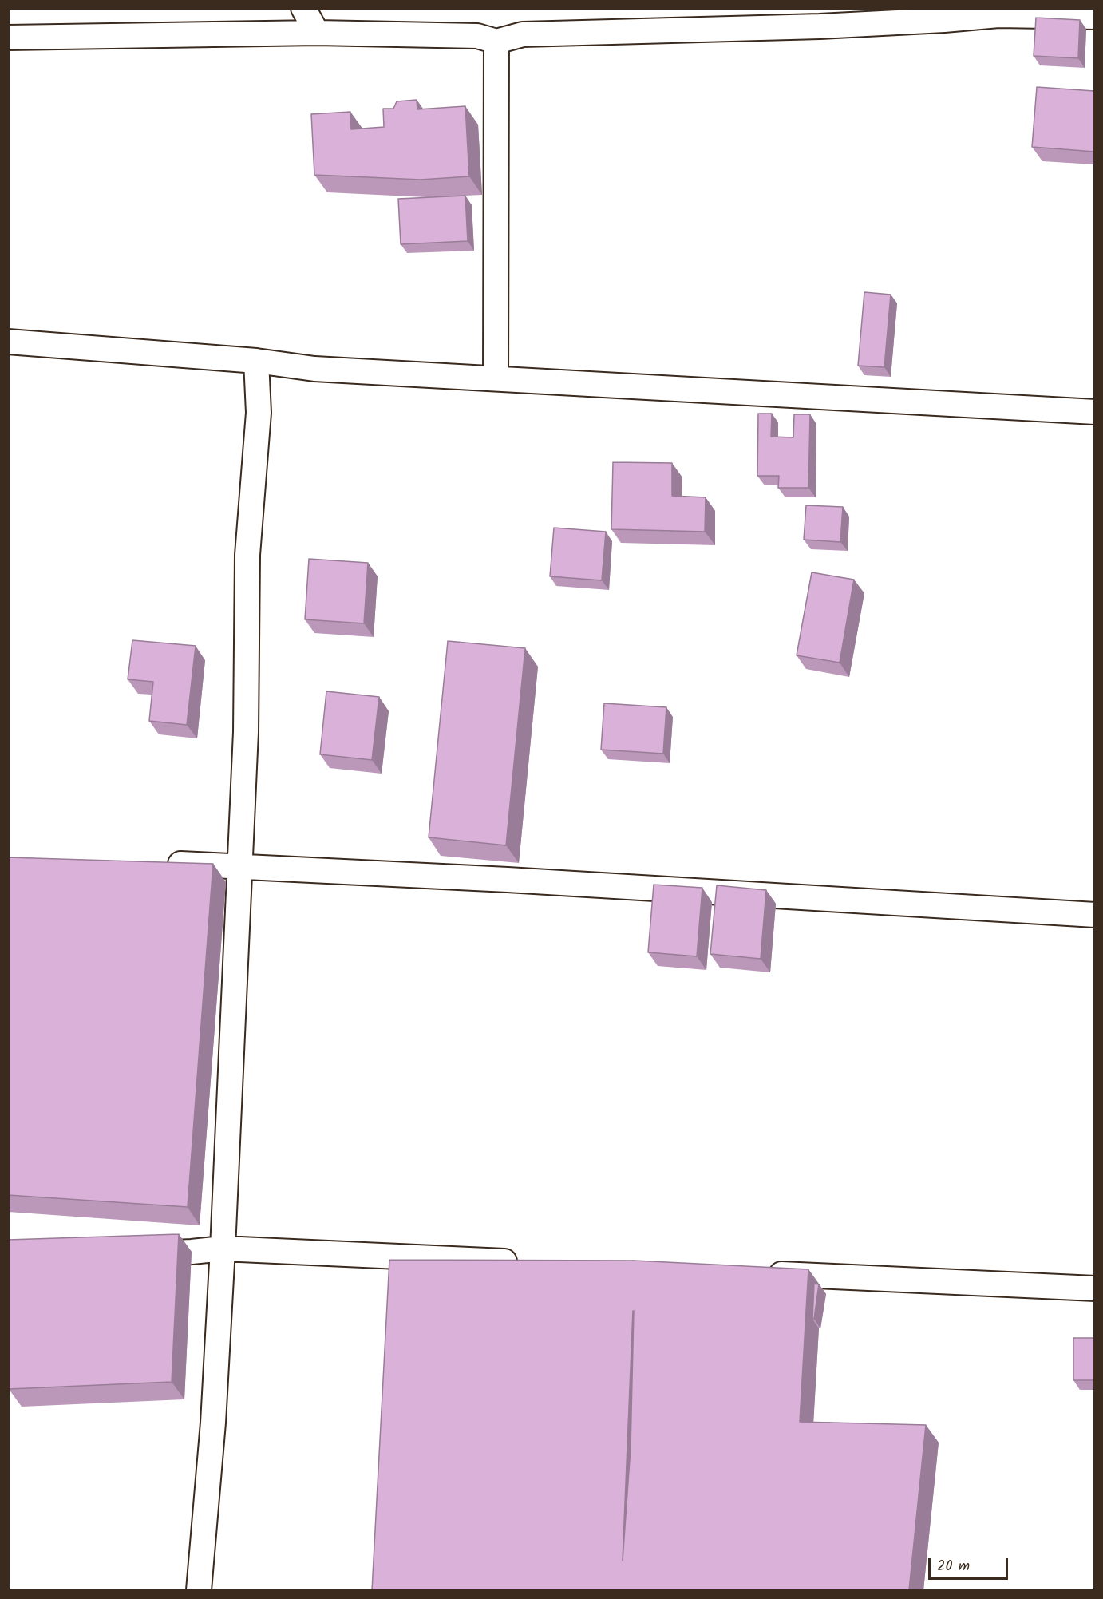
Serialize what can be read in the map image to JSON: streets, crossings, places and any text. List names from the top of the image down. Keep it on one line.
{"scale_bar":"20 m"}
